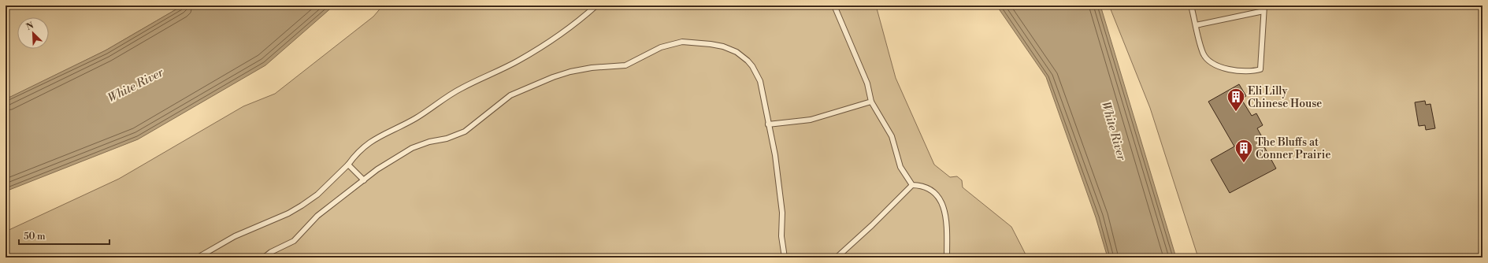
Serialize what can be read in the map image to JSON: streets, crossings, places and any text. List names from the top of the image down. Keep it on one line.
{"water":["White River"],"places":{"building":["Eli Lilly Chinese House","The Bluffs at Conner Prairie"]},"scale_bar":"50 m","north":"top left"}
